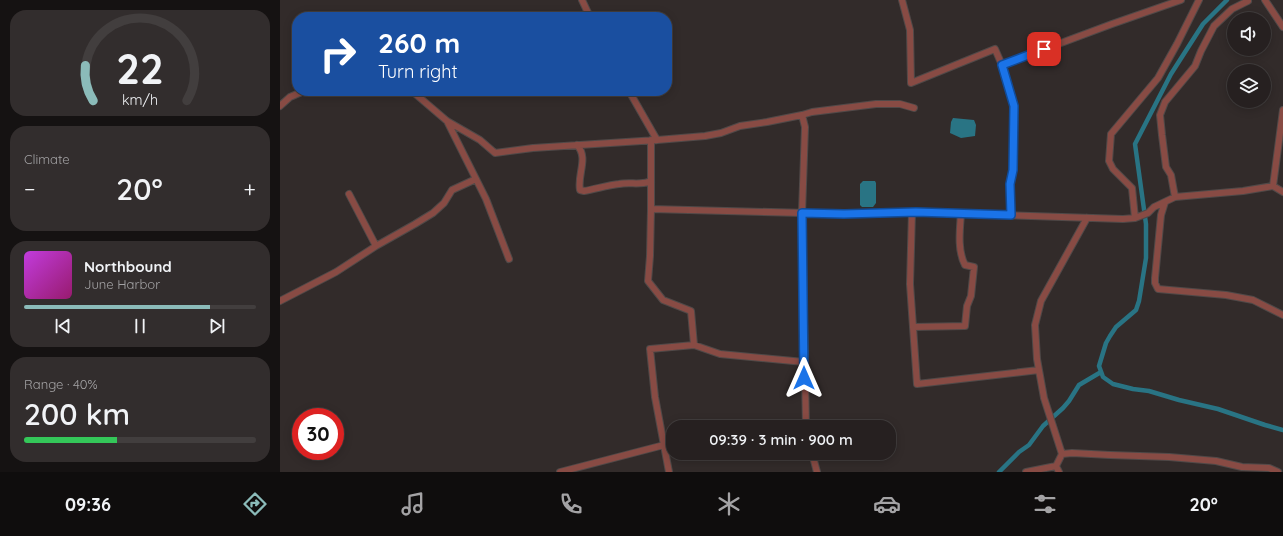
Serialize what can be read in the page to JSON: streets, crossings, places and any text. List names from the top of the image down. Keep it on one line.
{"page":{"turn":["260 m","Turn right"],"tile":["Climate",["Range · 40%","200 km"]],"heat":["−","20°","+"],"song":["Northbound","June Harbor"],"limit":"30","trip":"09:39 · 3 min · 900 m","tabs":["09:36","20°"],"gauge":["22","km/h"]}}
